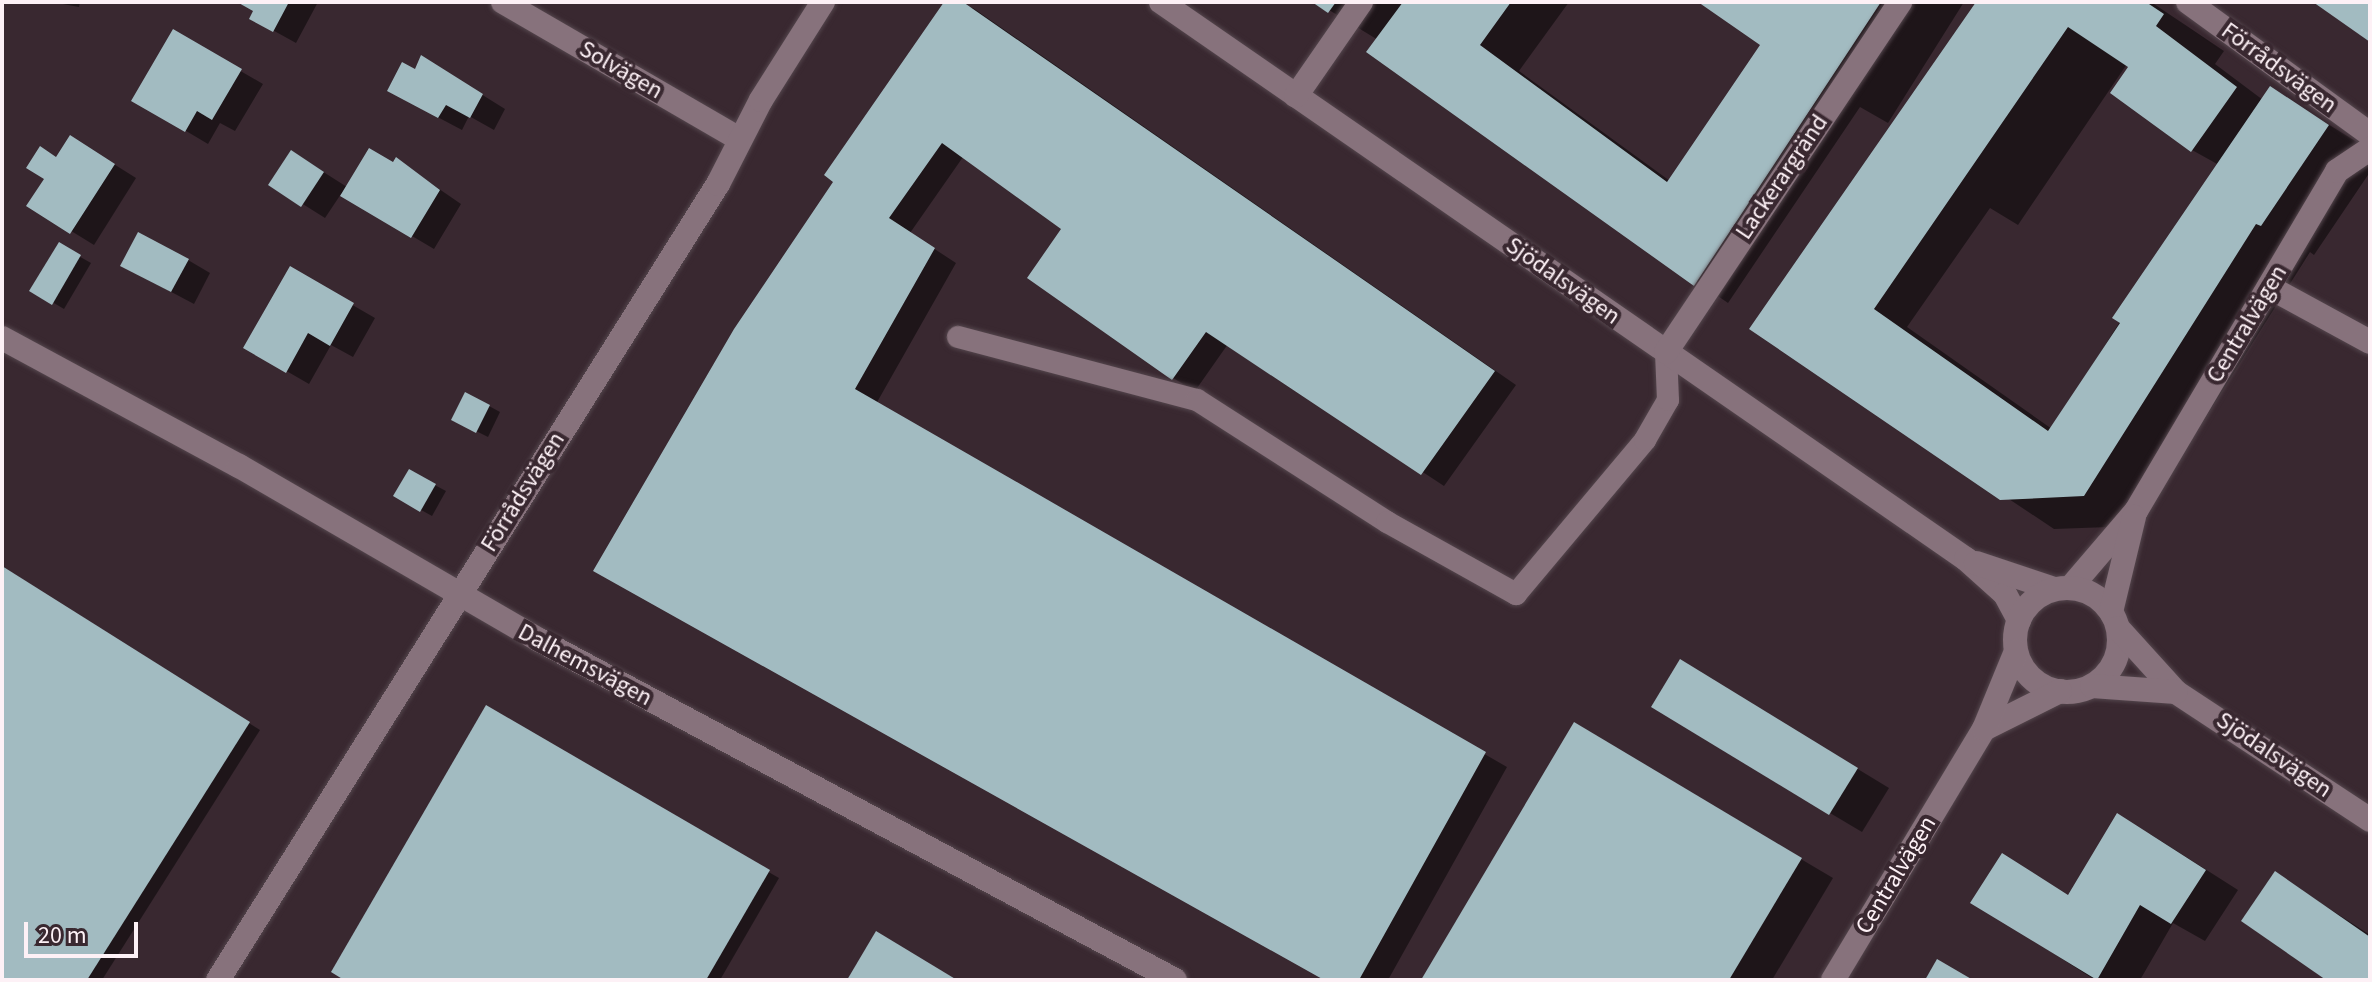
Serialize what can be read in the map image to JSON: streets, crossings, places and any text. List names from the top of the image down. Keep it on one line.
{"streets":{"street":["Förrådsvägen","Solvägen","Lackerargränd","Sjödalsvägen","Centralvägen","Dalhemsvägen"]},"crossings":[["Förrådsvägen","Solvägen"],["Förrådsvägen","Dalhemsvägen"],["Lackerargränd","Sjödalsvägen"],["Sjödalsvägen","Centralvägen"]],"scale_bar":"20 m"}
